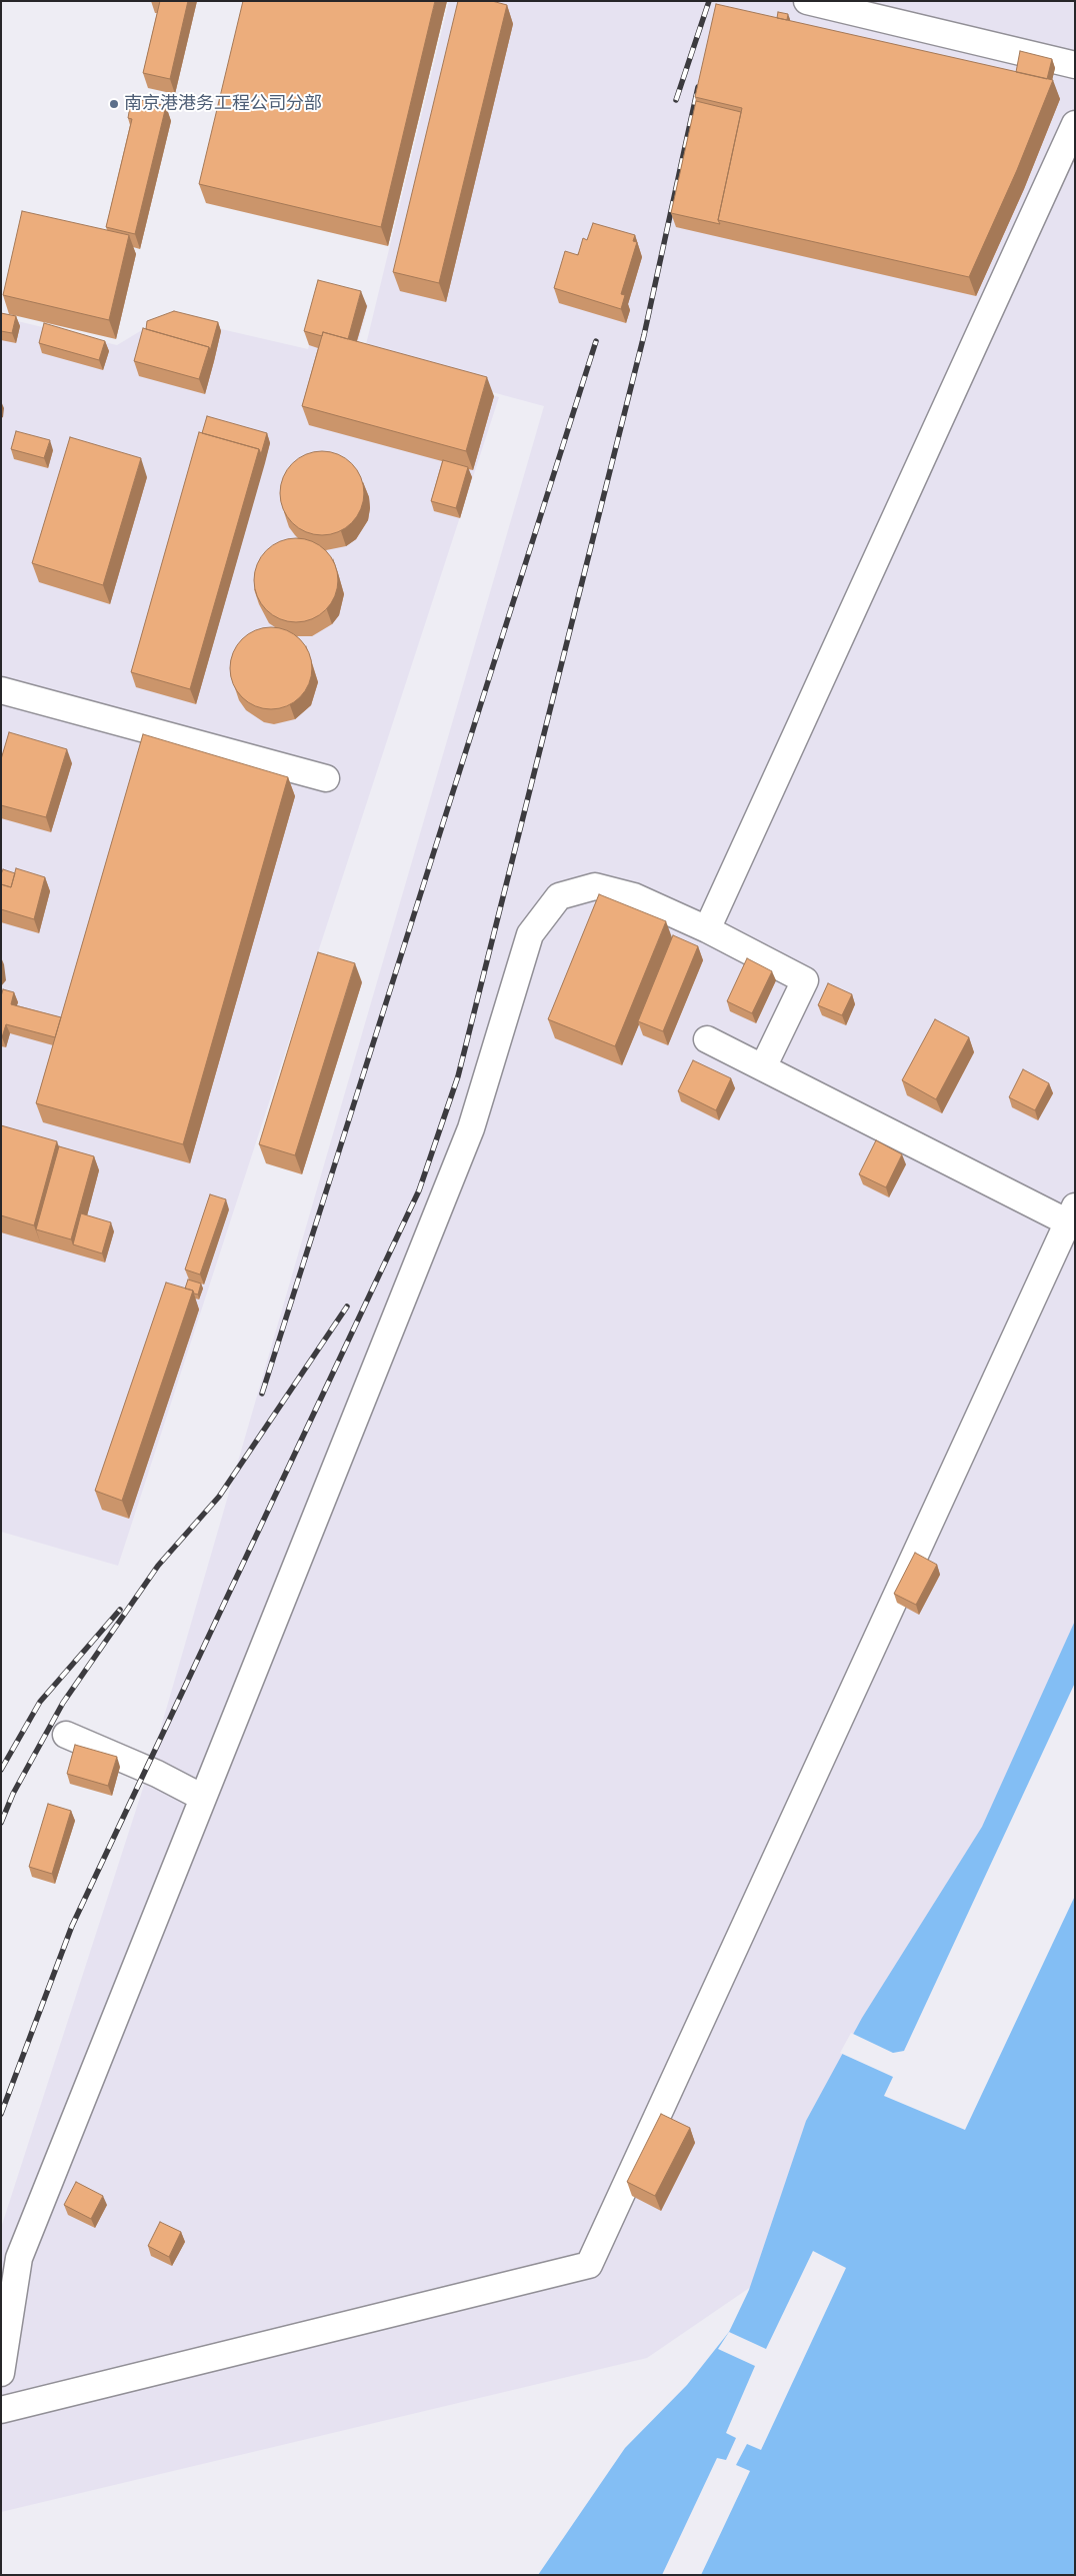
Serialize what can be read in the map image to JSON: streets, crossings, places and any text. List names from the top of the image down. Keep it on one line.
{"places":["南京港港务工程公司分部"]}
